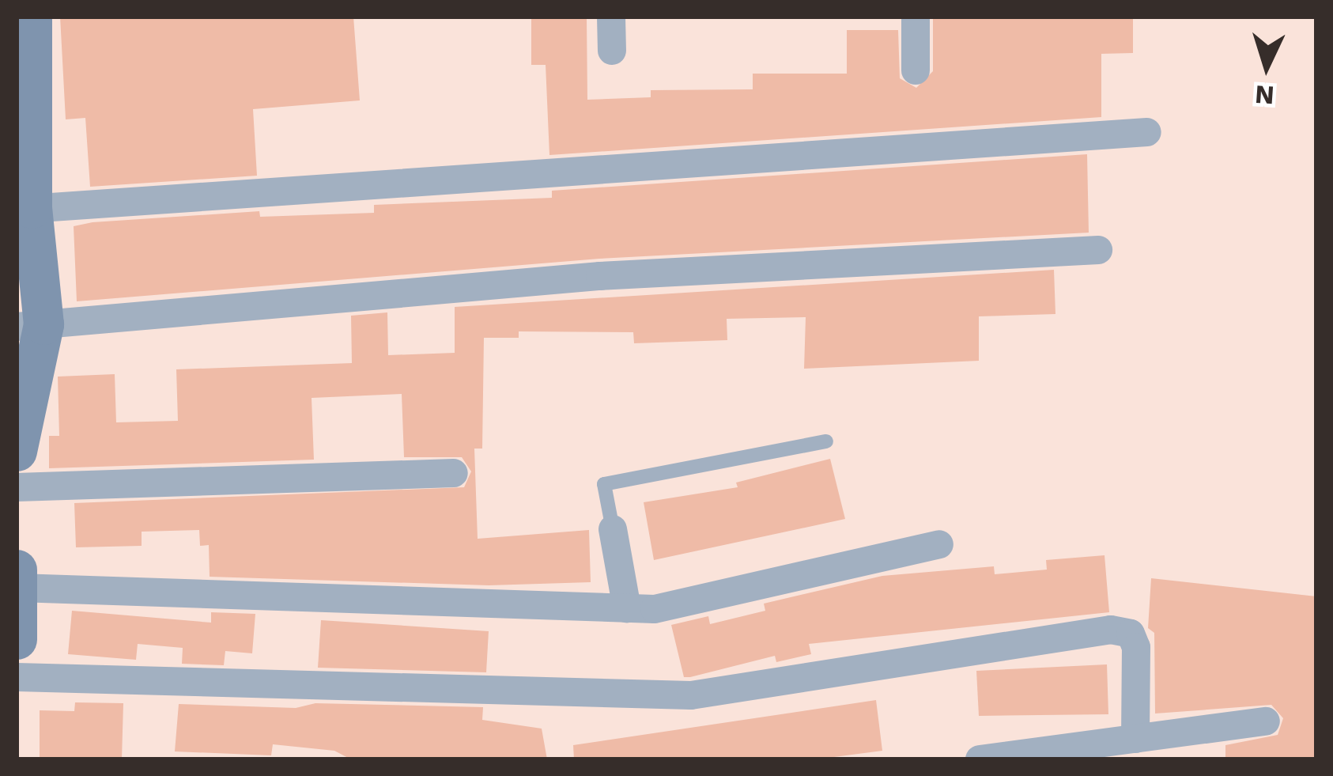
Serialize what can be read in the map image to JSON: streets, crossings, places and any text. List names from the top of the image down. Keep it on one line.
{"north":"bottom"}
